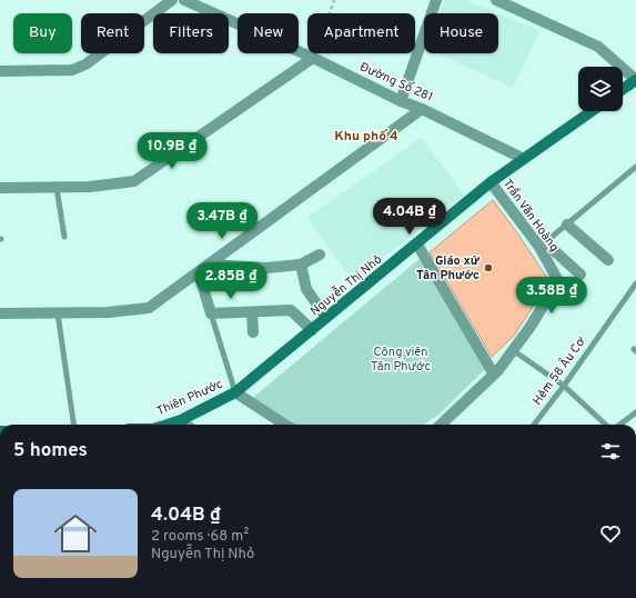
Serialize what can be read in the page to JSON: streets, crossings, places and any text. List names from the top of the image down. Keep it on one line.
{"streets":{"street":["Đường Số 281","Trần Văn Hoàng","Nguyễn Thị Nhỏ","Thiên Phước"],"lane":["Hẻm 58 Âu Cơ"]},"crossings":[["Đường Số 281","Nguyễn Thị Nhỏ"],["Trần Văn Hoàng","Nguyễn Thị Nhỏ"],["Nguyễn Thị Nhỏ","Thiên Phước"]],"districts":["Khu phố 4"],"parks":["Công viên Tân Phước"],"places":["Giáo xứ Tân Phước"],"page":{"chip":["Buy","Rent","Filters","New","Apartment","House"],"price":["10.9B ₫","4.04B ₫","3.47B ₫","2.85B ₫","3.58B ₫"],"heading":"5 homes","list":[{"name":"4.04B ₫","note":"2 rooms · 68 m² · Nguyễn Thị Nhỏ"}]}}
